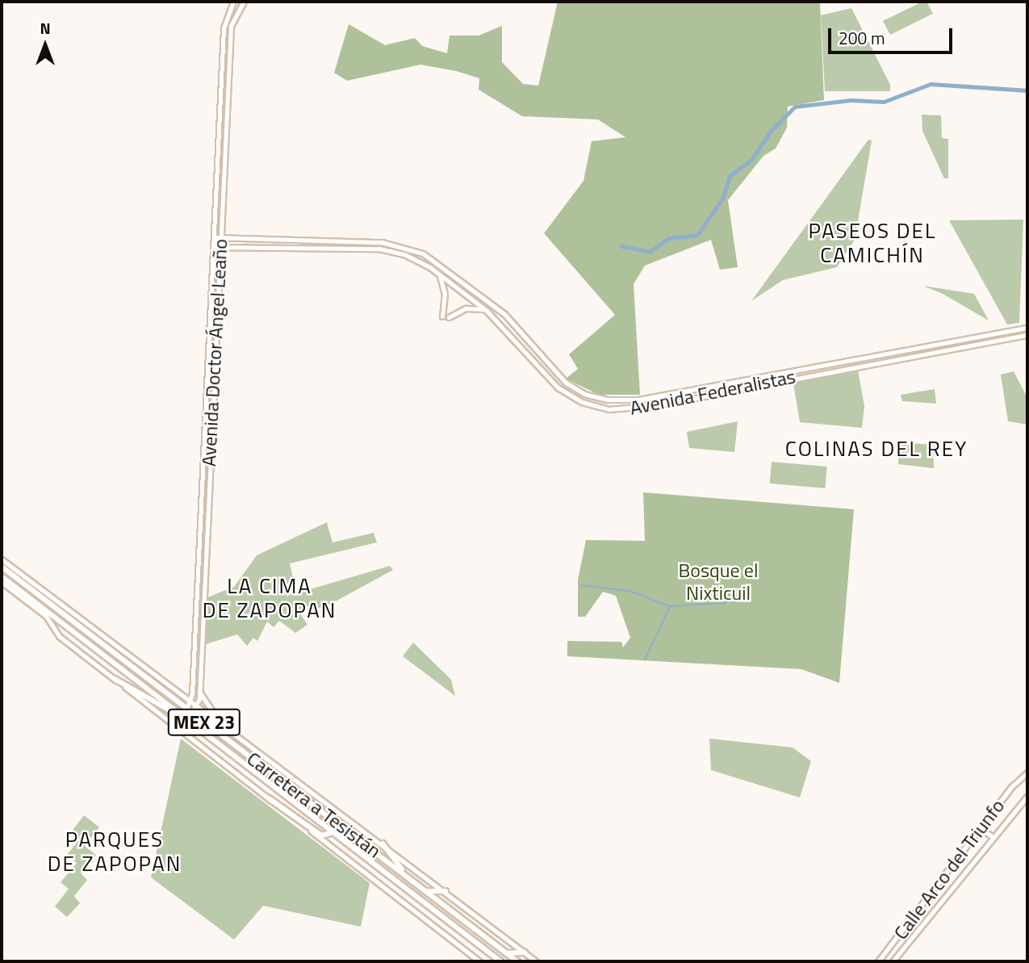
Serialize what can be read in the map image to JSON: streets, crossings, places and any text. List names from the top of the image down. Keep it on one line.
{"streets":{"main road":["MEX 23","Carretera a Tesistán"],"street":["Avenida Doctor Ángel Leaño","Avenida Federalistas","Calle Arco del Triunfo"]},"crossings":[["Avenida Doctor Ángel Leaño","Avenida Federalistas"]],"districts":["PASEOS DEL CAMICHÍN","COLINAS DEL REY","LA CIMA DE ZAPOPAN","PARQUES DE ZAPOPAN"],"parks":["Bosque el Nixticuil"],"scale_bar":"200 m","north":"top"}
